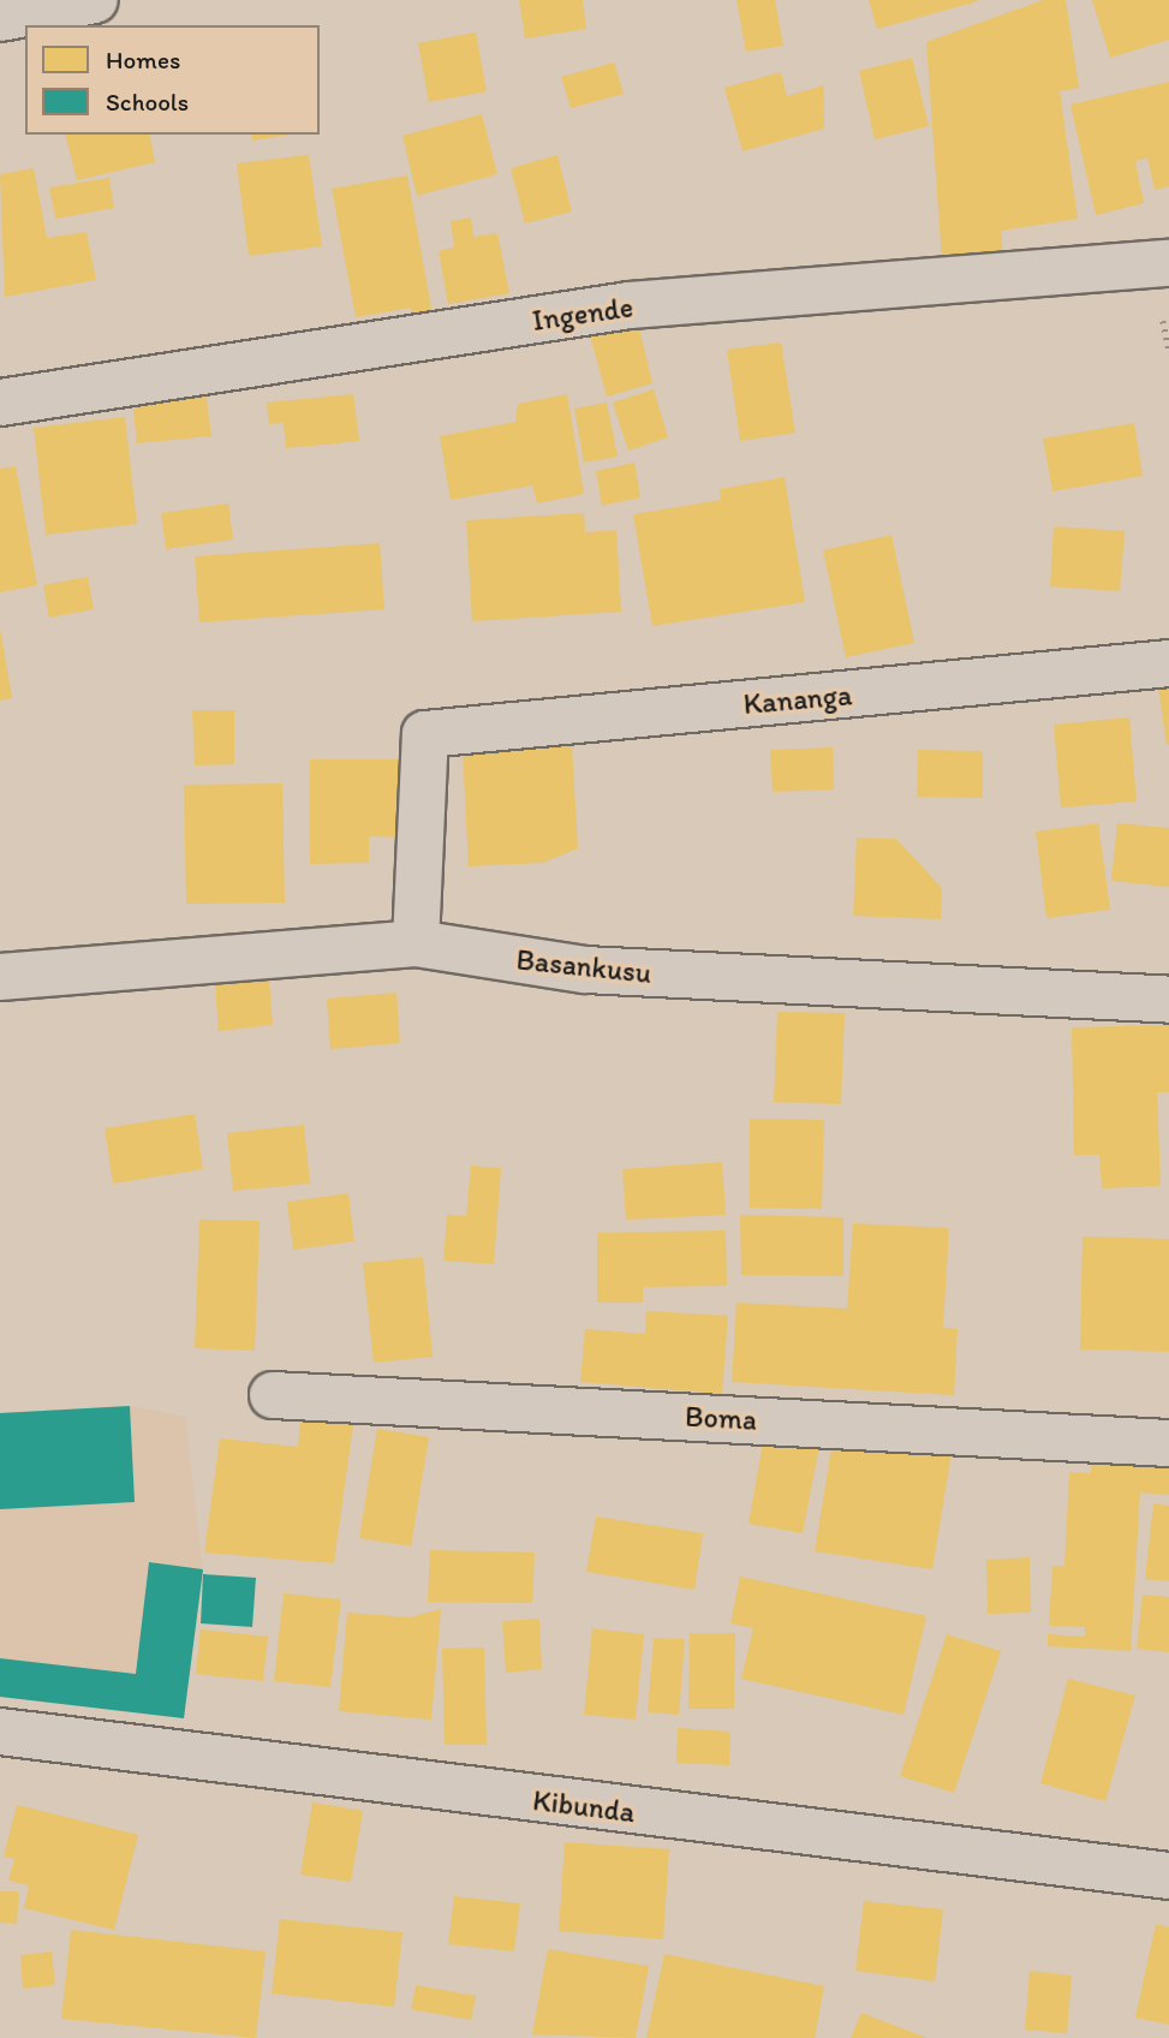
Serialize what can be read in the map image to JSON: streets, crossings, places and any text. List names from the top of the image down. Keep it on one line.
{"streets":{"street":["Ingende","Kananga","Basankusu","Boma","Kibunda"]},"crossings":[["Kananga","Basankusu"]],"legend":["Homes","Schools"]}
